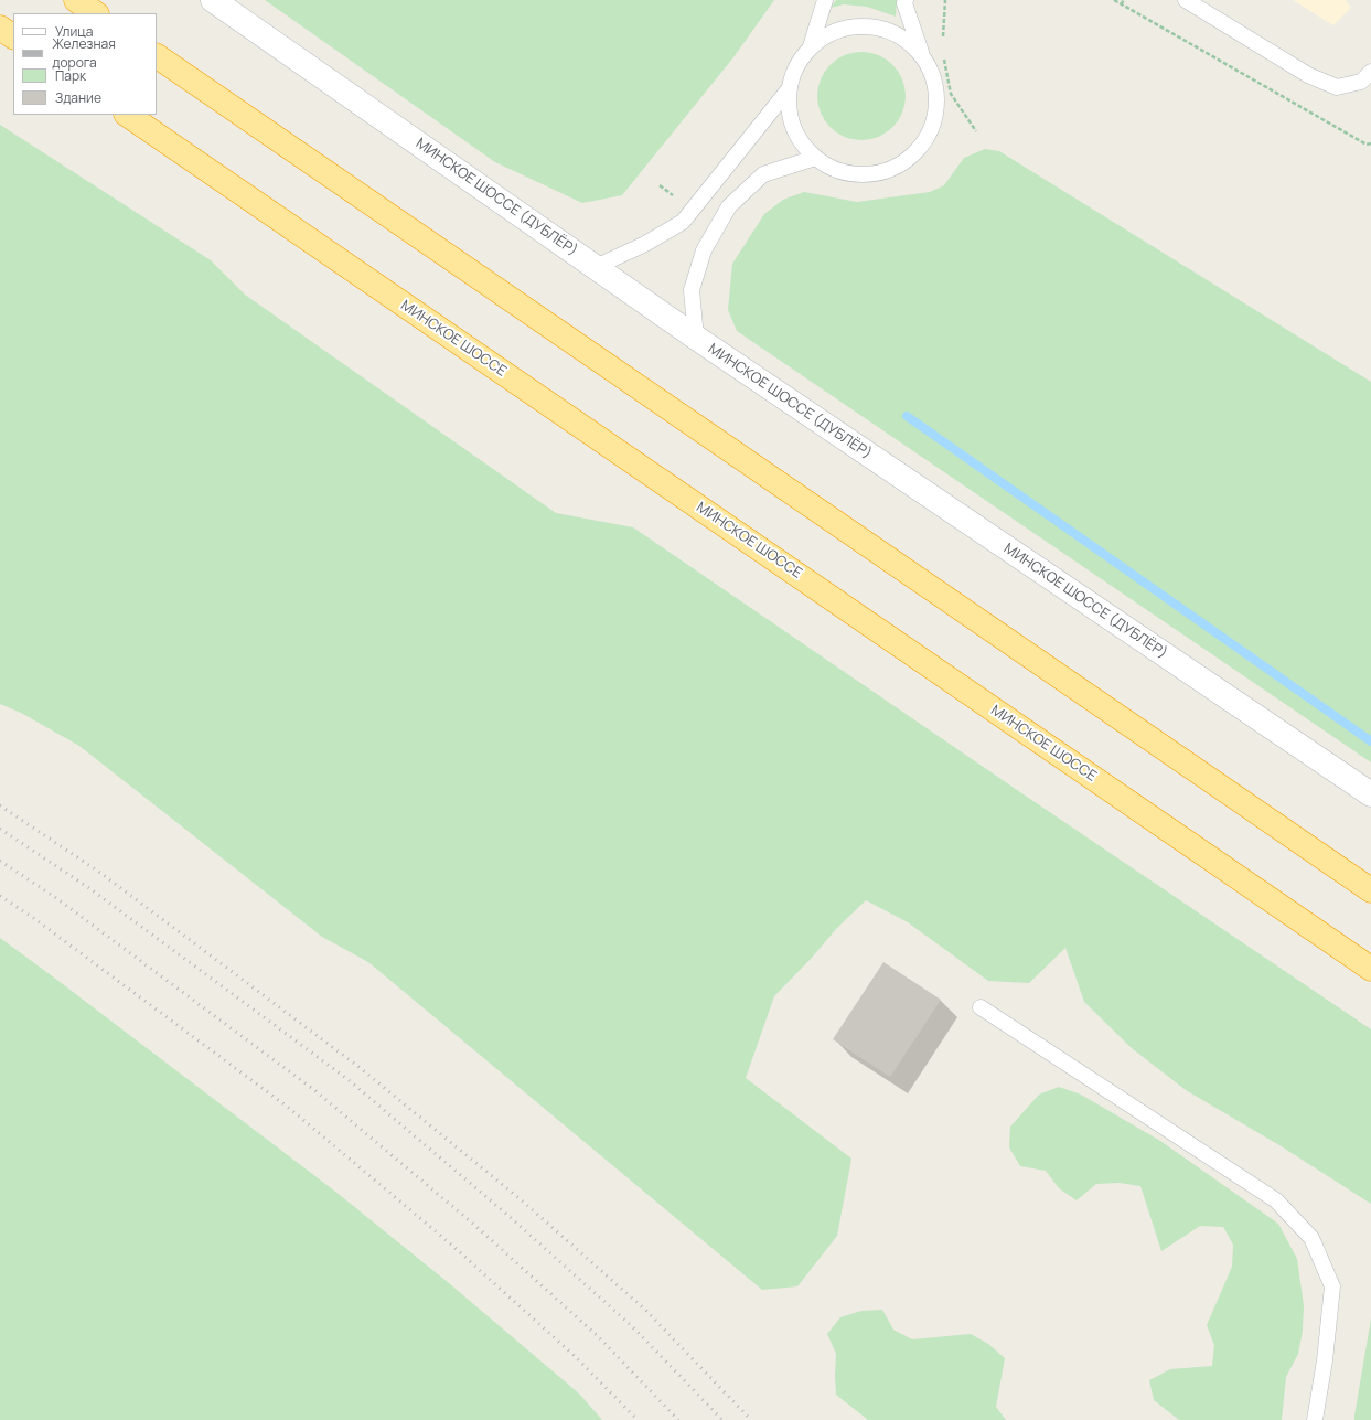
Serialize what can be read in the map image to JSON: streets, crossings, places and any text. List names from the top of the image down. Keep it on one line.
{"streets":{"highway":["МИНСКОЕ ШОССЕ"],"main road":["МИНСКОЕ ШОССЕ (ДУБЛЁР)"]},"legend":["Улица","Железная дорога","Парк","Здание"]}
